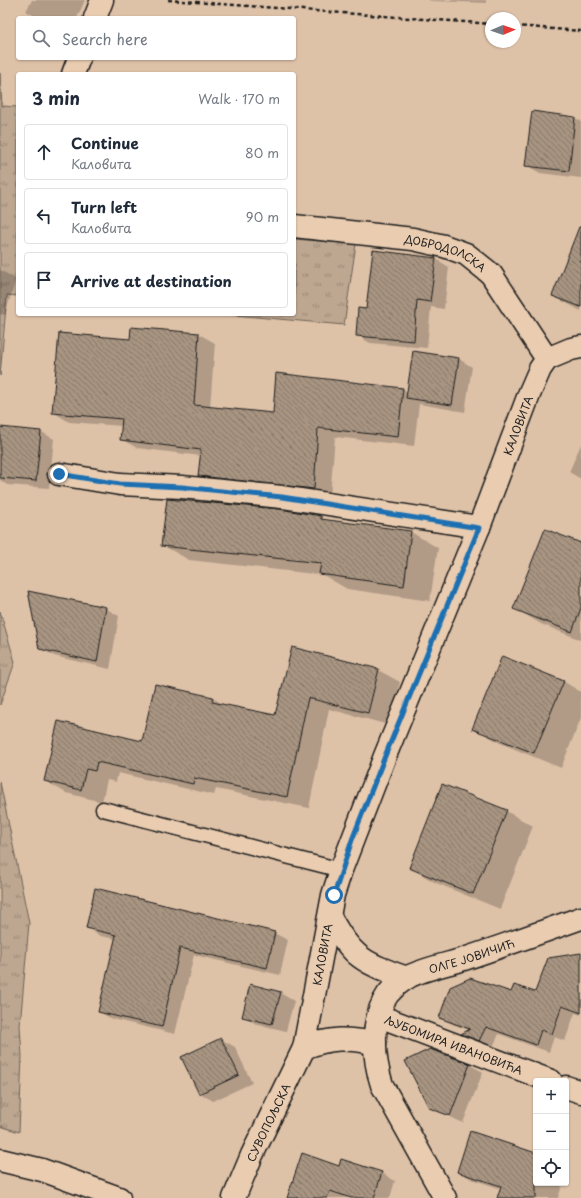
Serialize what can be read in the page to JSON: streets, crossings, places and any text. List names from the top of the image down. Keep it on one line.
{"streets":{"street":["ДОБРОДОЛСКА","КАЛОВИТА","ОЛГЕ ЈОВИЧИЋ","ЉУБОМИРА ИВАНОВИЋА","СУВОПОЉСКА"]},"crossings":[["ДОБРОДОЛСКА","КАЛОВИТА"],["КАЛОВИТА","СУВОПОЉСКА"],["ОЛГЕ ЈОВИЧИЋ","ЉУБОМИРА ИВАНОВИЋА"]],"north":"right","page":{"search":"Search here","heading":["3 min","Walk · 170 m"],"list":[["Continue","Каловита","80 m"],["Turn left","Каловита","90 m"],"Arrive at destination"],"map_buttons":["+","−"]}}
